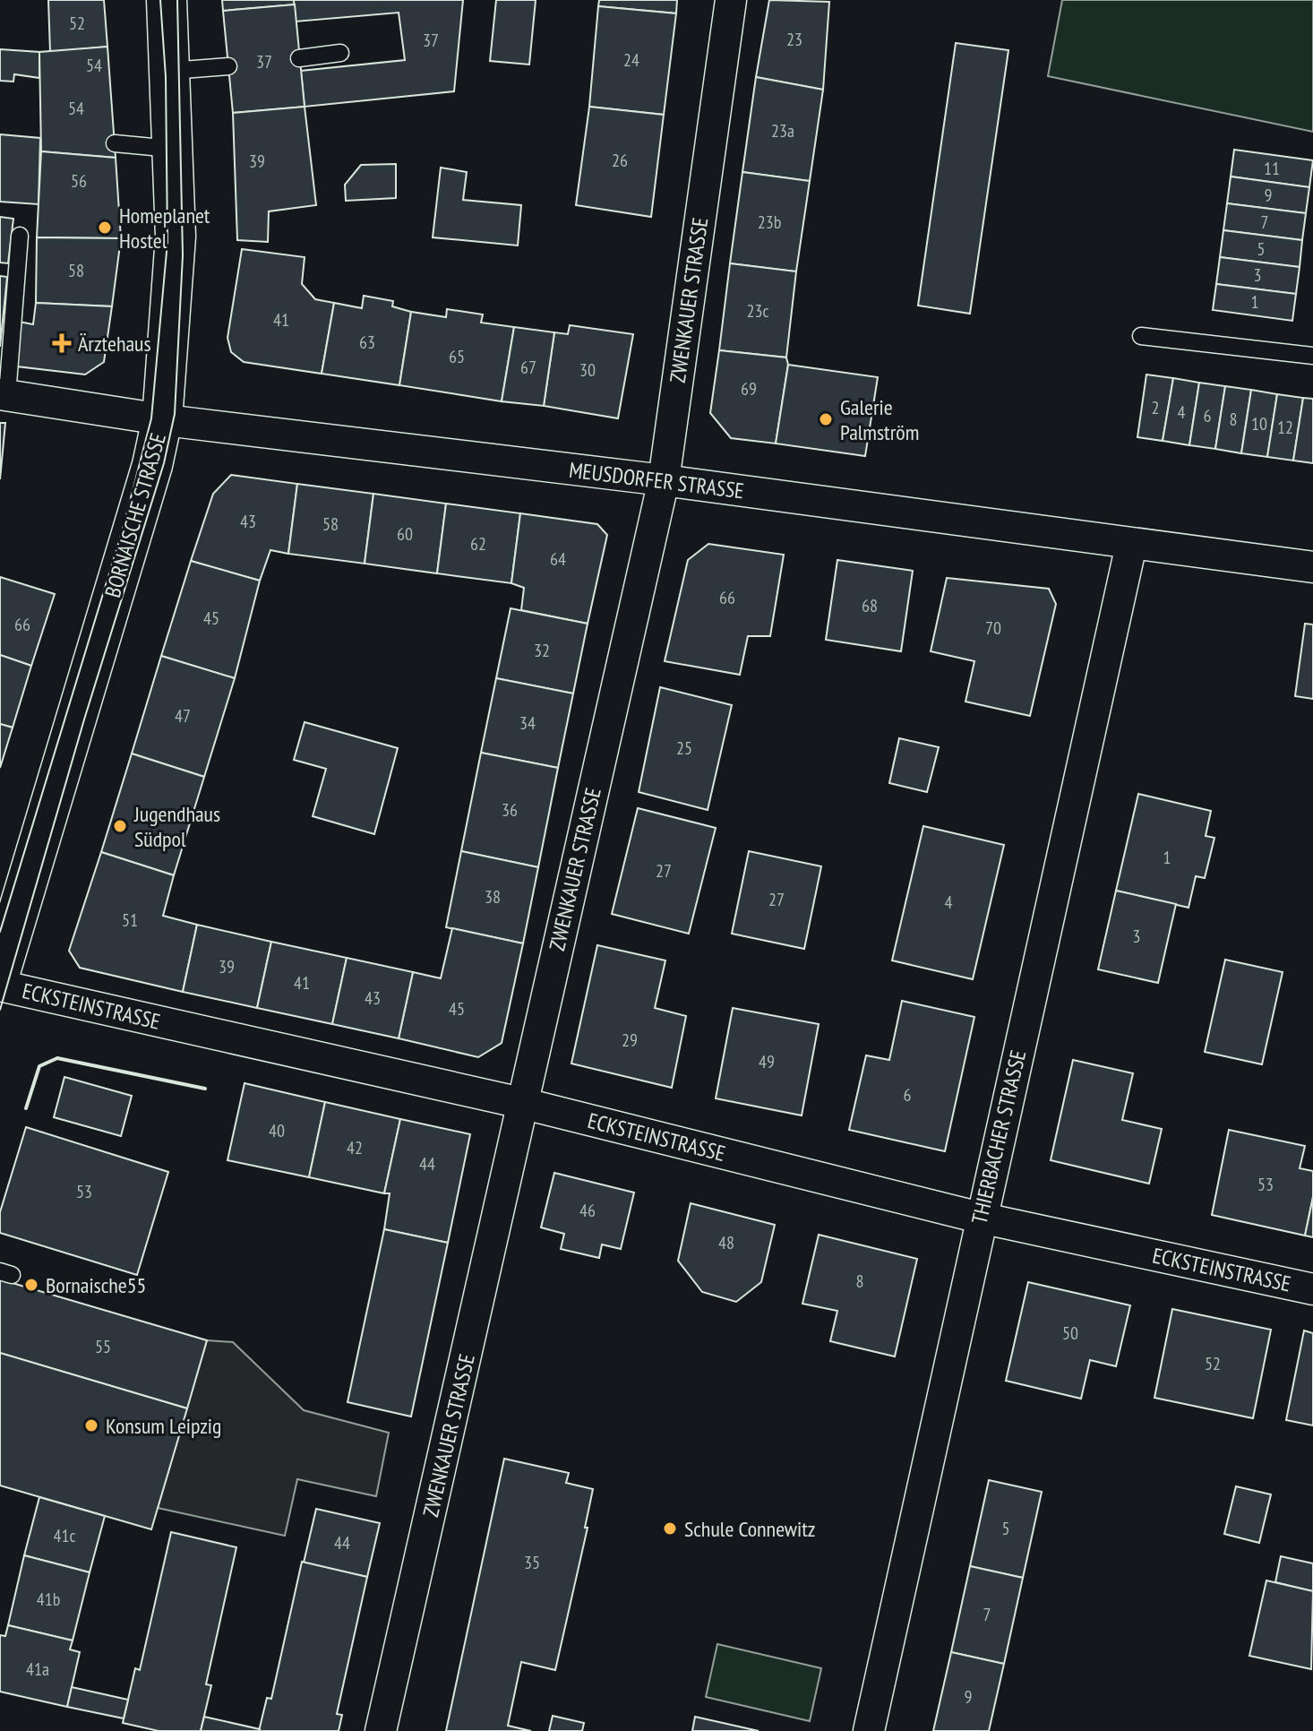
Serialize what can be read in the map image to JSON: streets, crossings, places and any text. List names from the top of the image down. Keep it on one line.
{"streets":{"main road":["BORNAISCHE STRASSE"],"street":["ZWENKAUER STRASSE","MEUSDORFER STRASSE","ECKSTEINSTRASSE","THIERBACHER STRASSE"]},"crossings":[["ZWENKAUER STRASSE","MEUSDORFER STRASSE"],["ZWENKAUER STRASSE","ECKSTEINSTRASSE"],["MEUSDORFER STRASSE","BORNAISCHE STRASSE"],["MEUSDORFER STRASSE","THIERBACHER STRASSE"],["ECKSTEINSTRASSE","THIERBACHER STRASSE"]],"places":{"other":["Homeplanet Hostel","Galerie Palmström","Jugendhaus Südpol","Bornaische55","Konsum Leipzig","Schule Connewitz"],"health":["Ärztehaus"]},"house_numbers":["52","23","37","24","37","54","54","23a","26","39","11","56","9","23b","7","5","58","3","1","23c","41","63","65","67","30","69","2","4","6","8","10","12","43","58","60","62","64","66","68","45","66","70","32","47","34","25","36","1","27","38","27","4","51","3","39","41","43","45","29","49","6","40","42","44","53","53","46","48","8","50","55","52","5","41c","44","35","41b","7","41a","9"]}
